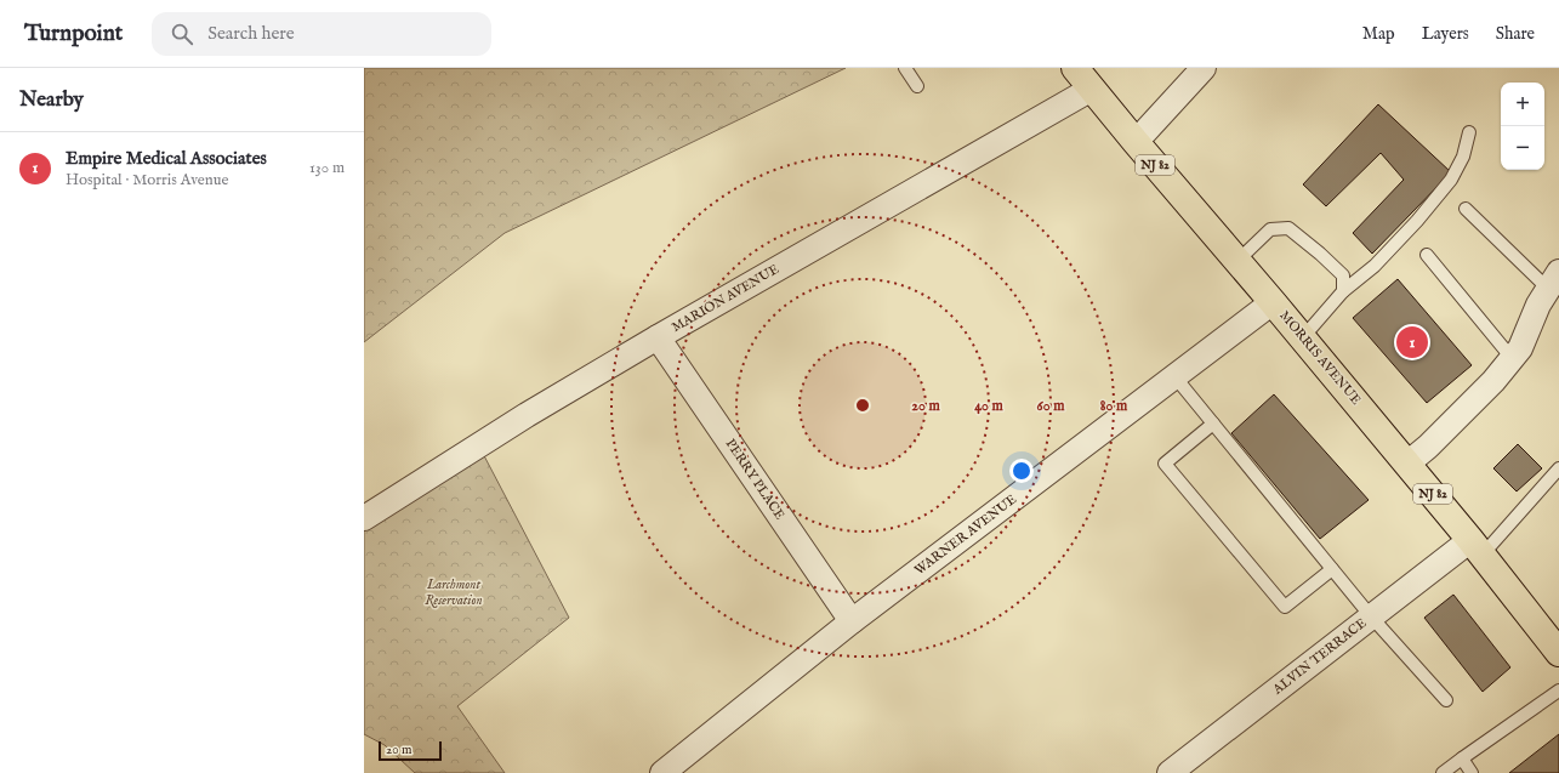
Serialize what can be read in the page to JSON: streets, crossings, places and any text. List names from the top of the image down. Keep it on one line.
{"streets":{"main road":["NJ 82","MORRIS AVENUE"],"street":["MARION AVENUE","PERRY PLACE","WARNER AVENUE","ALVIN TERRACE"]},"crossings":[["MARION AVENUE","MORRIS AVENUE"],["MARION AVENUE","PERRY PLACE"],["MORRIS AVENUE","WARNER AVENUE"],["MORRIS AVENUE","ALVIN TERRACE"],["PERRY PLACE","WARNER AVENUE"]],"parks":["Larchmont Reservation"],"scale_bar":"20 m","page":{"header":"Turnpoint","search":"Search here","nav":["Map","Layers","Share"],"heading":"Nearby","map_buttons":["+","−"],"list":[{"mark":"1","name":"Empire Medical Associates","note":"Hospital · Morris Avenue","value":"130 m"}],"pins":"1","scale":"20 m"},"rings":["20 m","40 m","60 m","80 m"]}
